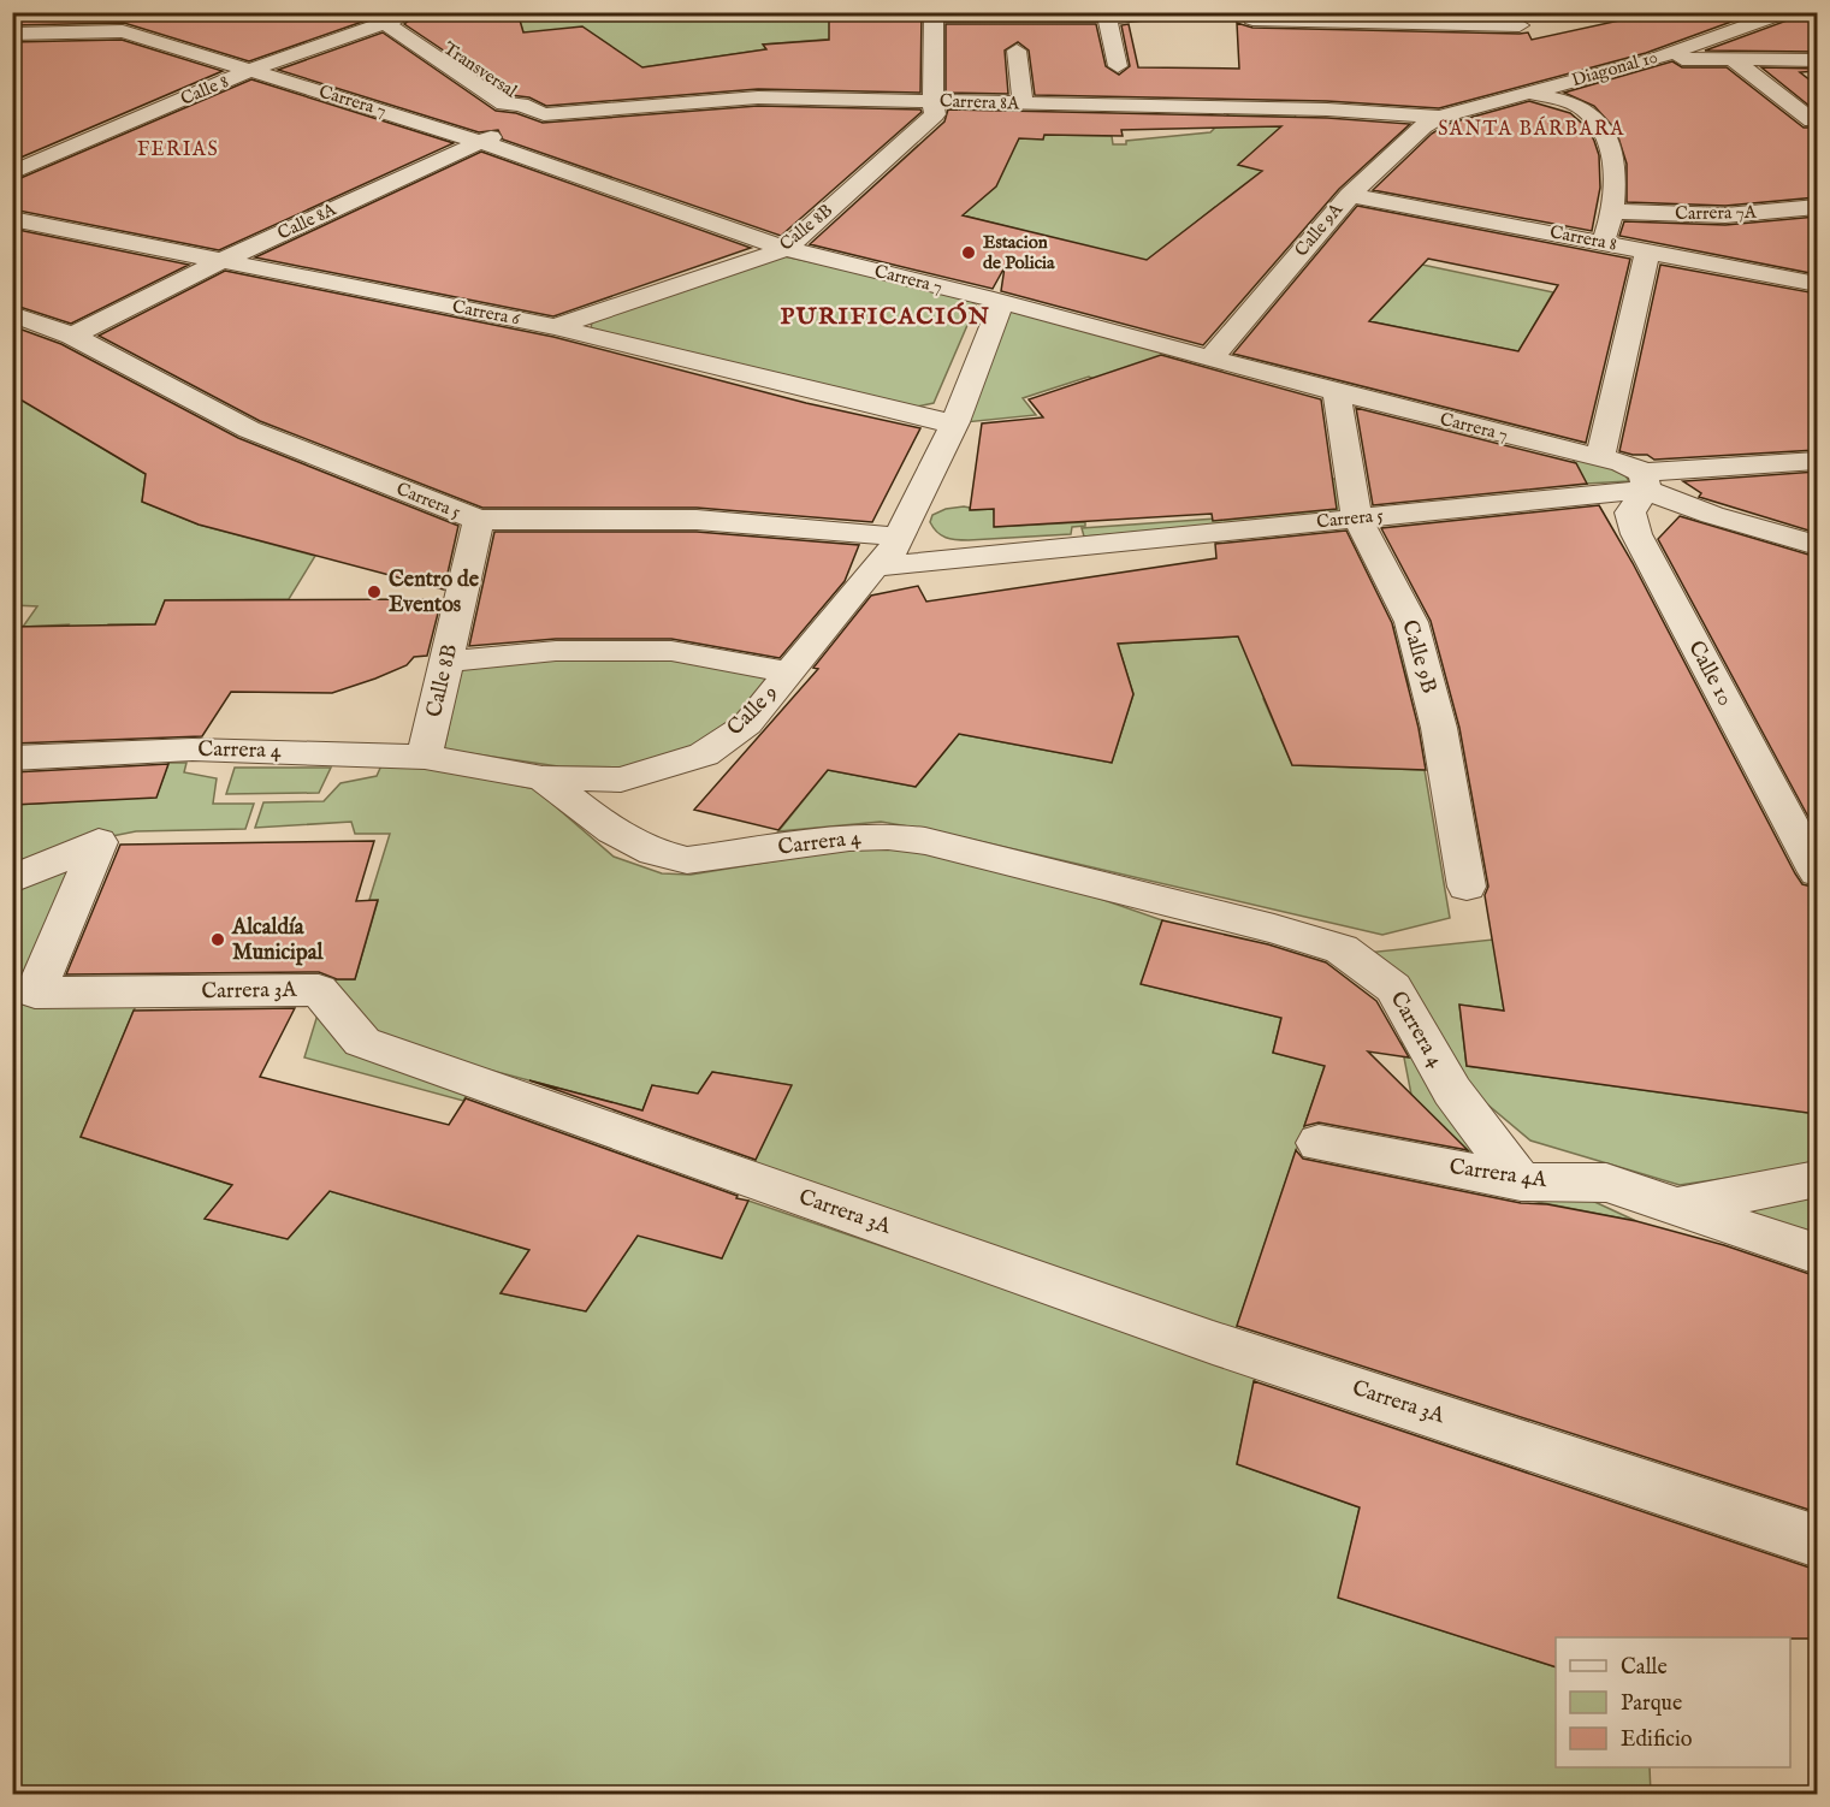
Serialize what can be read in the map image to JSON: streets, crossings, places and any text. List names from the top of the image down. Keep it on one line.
{"streets":{"street":["Diagonal 10","Transversal","Calle 8","Carrera 7","Carrera 8A","Carrera 7A","Calle 8A","Calle 8B","Calle 9A","Carrera 8","Carrera 6","Carrera 5","Calle 9B","Calle 10","Calle 9","Carrera 4","Carrera 3A","Carrera 4A"]},"crossings":[["Diagonal 10","Carrera 8A"],["Diagonal 10","Calle 9A"],["Transversal","Calle 8"],["Transversal","Calle 8A"],["Calle 8","Carrera 7"],["Carrera 7","Calle 8A"],["Carrera 7","Calle 8B"],["Carrera 7","Calle 9A"],["Carrera 7","Carrera 5"],["Carrera 7","Calle 9B"],["Carrera 7","Calle 10"],["Carrera 7","Calle 9"],["Carrera 8A","Calle 8A"],["Carrera 8A","Calle 8B"],["Carrera 8A","Calle 9A"],["Calle 8A","Carrera 6"],["Calle 8A","Carrera 5"],["Calle 8B","Carrera 6"],["Calle 8B","Carrera 5"],["Calle 8B","Carrera 4"],["Calle 9A","Carrera 8"],["Carrera 6","Calle 9"],["Carrera 5","Calle 9B"],["Carrera 5","Calle 10"],["Carrera 5","Calle 9"],["Calle 9","Carrera 4"],["Carrera 4","Carrera 4A"]],"districts":["SANTA BÁRBARA","FERIAS","PURIFICACIÓN"],"places":["Estacion de Policia","Centro de Eventos","Alcaldía Municipal"],"legend":["Calle","Parque","Edificio"]}
